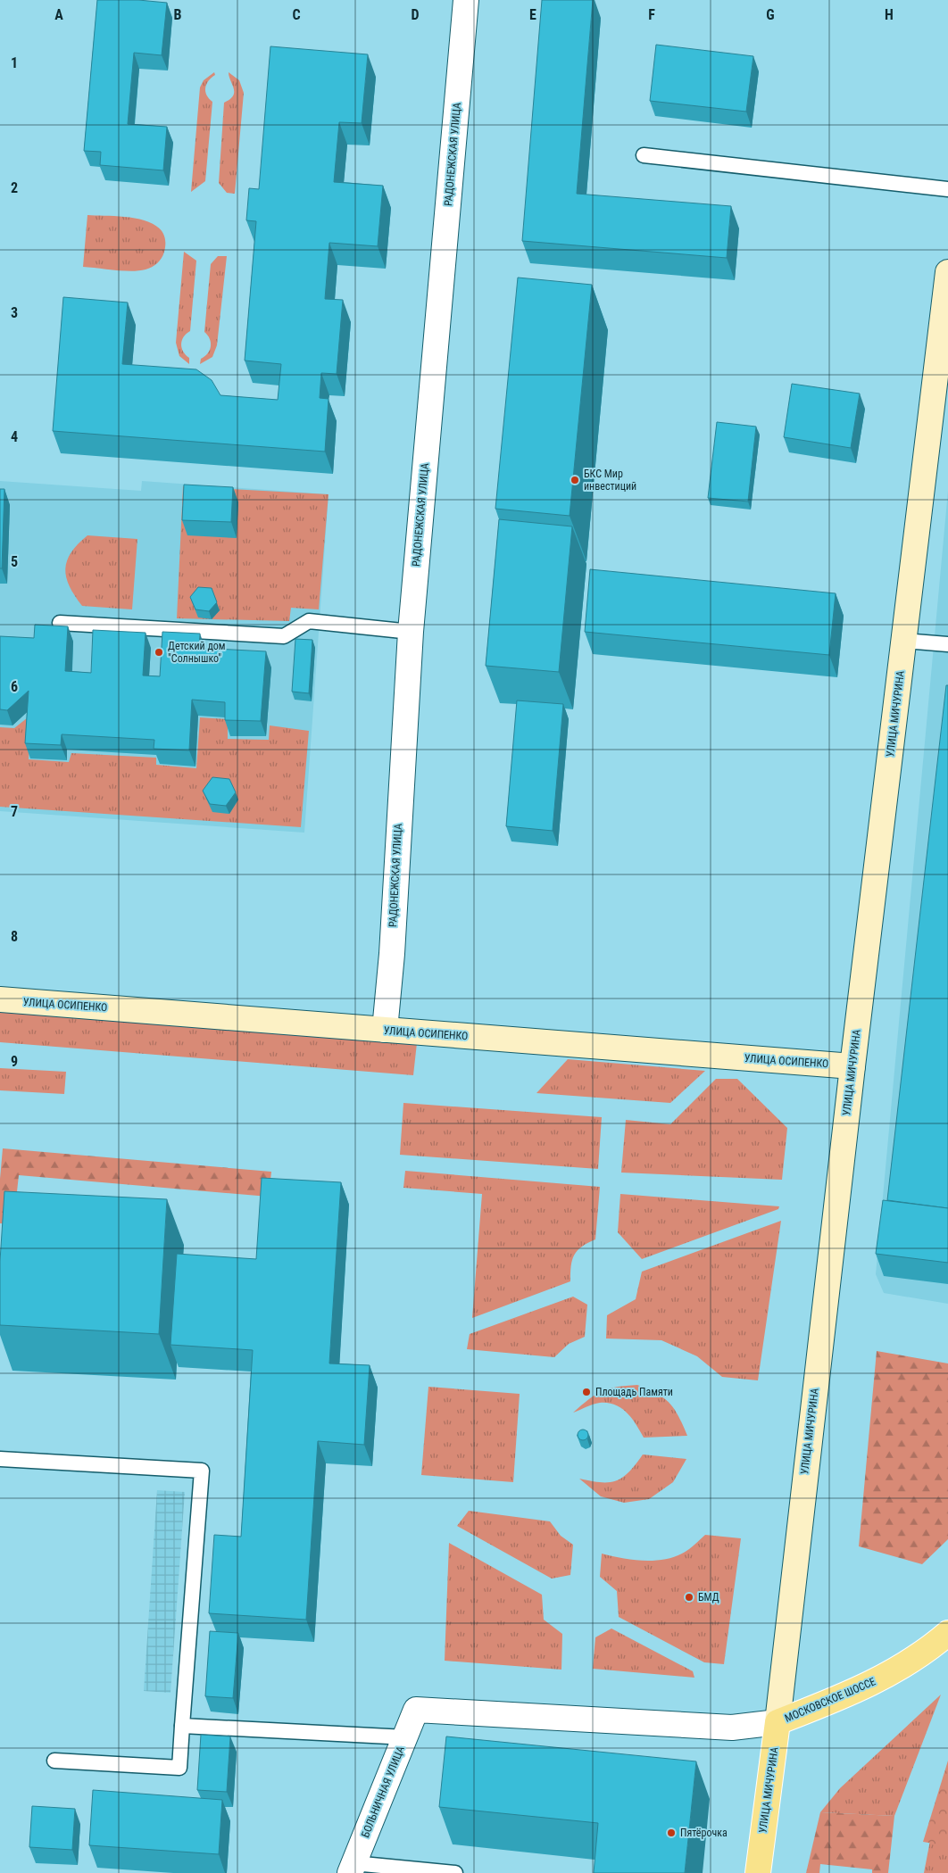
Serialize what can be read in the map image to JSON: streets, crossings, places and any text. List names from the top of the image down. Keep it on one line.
{"streets":{"main road":["УЛИЦА МИЧУРИНА","УЛИЦА ОСИПЕНКО","МОСКОВСКОЕ ШОССЕ"],"street":["РАДОНЕЖСКАЯ УЛИЦА","БОЛЬНИЧНАЯ УЛИЦА"]},"crossings":[["РАДОНЕЖСКАЯ УЛИЦА","УЛИЦА ОСИПЕНКО"],["УЛИЦА МИЧУРИНА","УЛИЦА ОСИПЕНКО"],["УЛИЦА МИЧУРИНА","МОСКОВСКОЕ ШОССЕ"],["УЛИЦА МИЧУРИНА","БОЛЬНИЧНАЯ УЛИЦА"],["МОСКОВСКОЕ ШОССЕ","БОЛЬНИЧНАЯ УЛИЦА"]],"places":["БКС Мир инвестиций","Детский дом \"Солнышко\"","Площадь Памяти","БМД","Пятёрочка"],"grid":{"columns":["A","B","C","D","E","F","G","H"],"rows":["1","2","3","4","5","6","7","8","9"]}}
